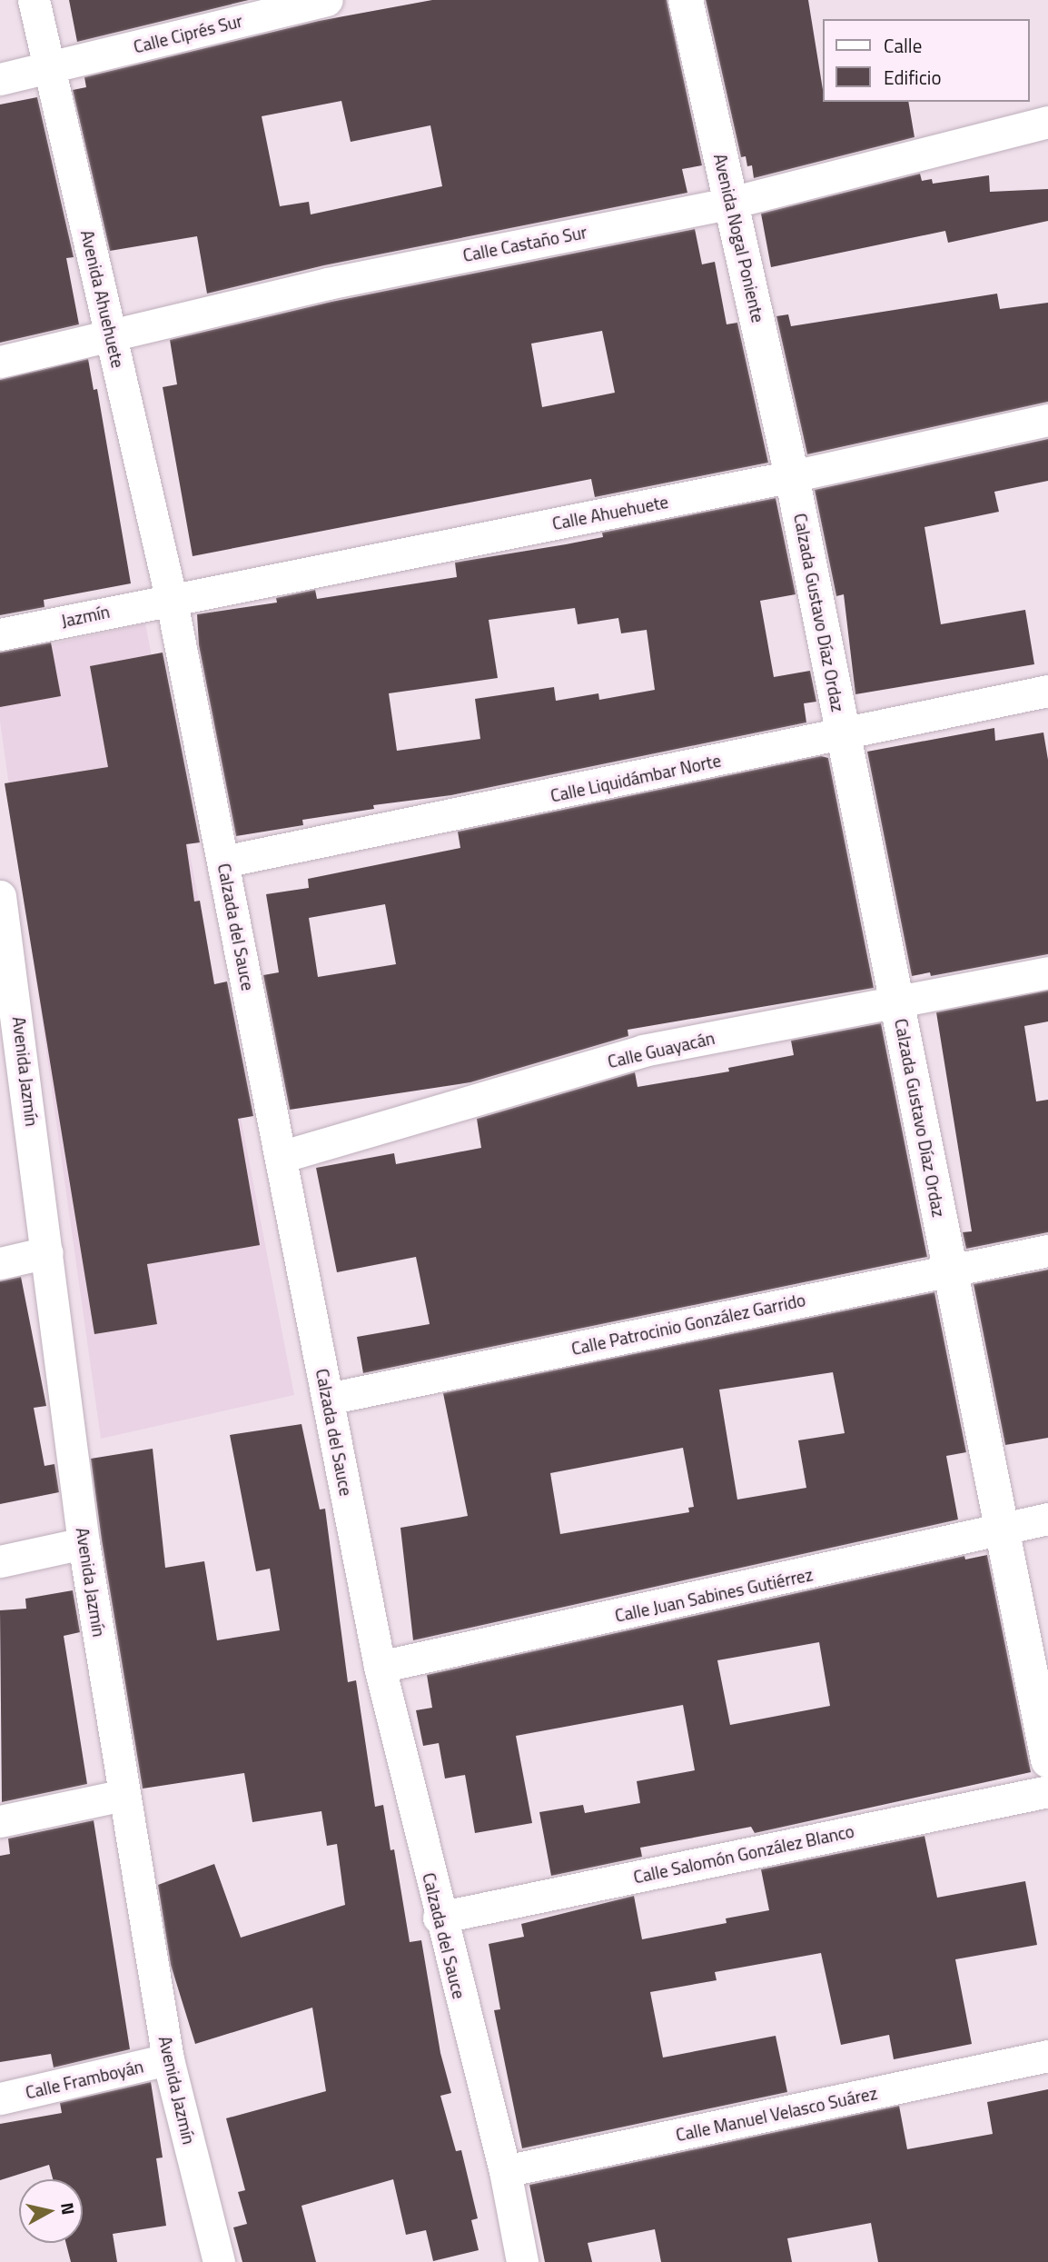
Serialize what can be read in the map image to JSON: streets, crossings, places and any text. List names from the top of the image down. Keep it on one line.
{"streets":{"street":["Calle Ciprés Sur","Avenida Nogal Poniente","Calle Castaño Sur","Avenida Ahuehuete","Calle Ahuehuete","Calzada Gustavo Díaz Ordaz","Jazmín","Calle Liquidámbar Norte","Calzada del Sauce","Calle Guayacán","Avenida Jazmín","Calle Patrocinio González Garrido","Calle Juan Sabines Gutiérrez","Calle Salomón González Blanco","Calle Framboyán","Calle Manuel Velasco Suárez"]},"crossings":[["Calle Ciprés Sur","Avenida Ahuehuete"],["Avenida Nogal Poniente","Calle Castaño Sur"],["Avenida Nogal Poniente","Calle Ahuehuete"],["Avenida Nogal Poniente","Calzada Gustavo Díaz Ordaz"],["Calle Castaño Sur","Avenida Ahuehuete"],["Avenida Ahuehuete","Calle Ahuehuete"],["Avenida Ahuehuete","Jazmín"],["Avenida Ahuehuete","Calzada del Sauce"],["Calle Ahuehuete","Calzada Gustavo Díaz Ordaz"],["Calle Ahuehuete","Jazmín"],["Calle Ahuehuete","Calzada del Sauce"],["Calzada Gustavo Díaz Ordaz","Calle Liquidámbar Norte"],["Calzada Gustavo Díaz Ordaz","Calle Guayacán"],["Calzada Gustavo Díaz Ordaz","Calle Patrocinio González Garrido"],["Calzada Gustavo Díaz Ordaz","Calle Juan Sabines Gutiérrez"],["Jazmín","Calzada del Sauce"],["Calle Liquidámbar Norte","Calzada del Sauce"],["Calzada del Sauce","Calle Guayacán"],["Calzada del Sauce","Calle Patrocinio González Garrido"],["Calzada del Sauce","Calle Juan Sabines Gutiérrez"],["Calzada del Sauce","Calle Salomón González Blanco"],["Calzada del Sauce","Calle Manuel Velasco Suárez"],["Avenida Jazmín","Calle Framboyán"]],"legend":["Calle","Edificio"],"north":"right"}
